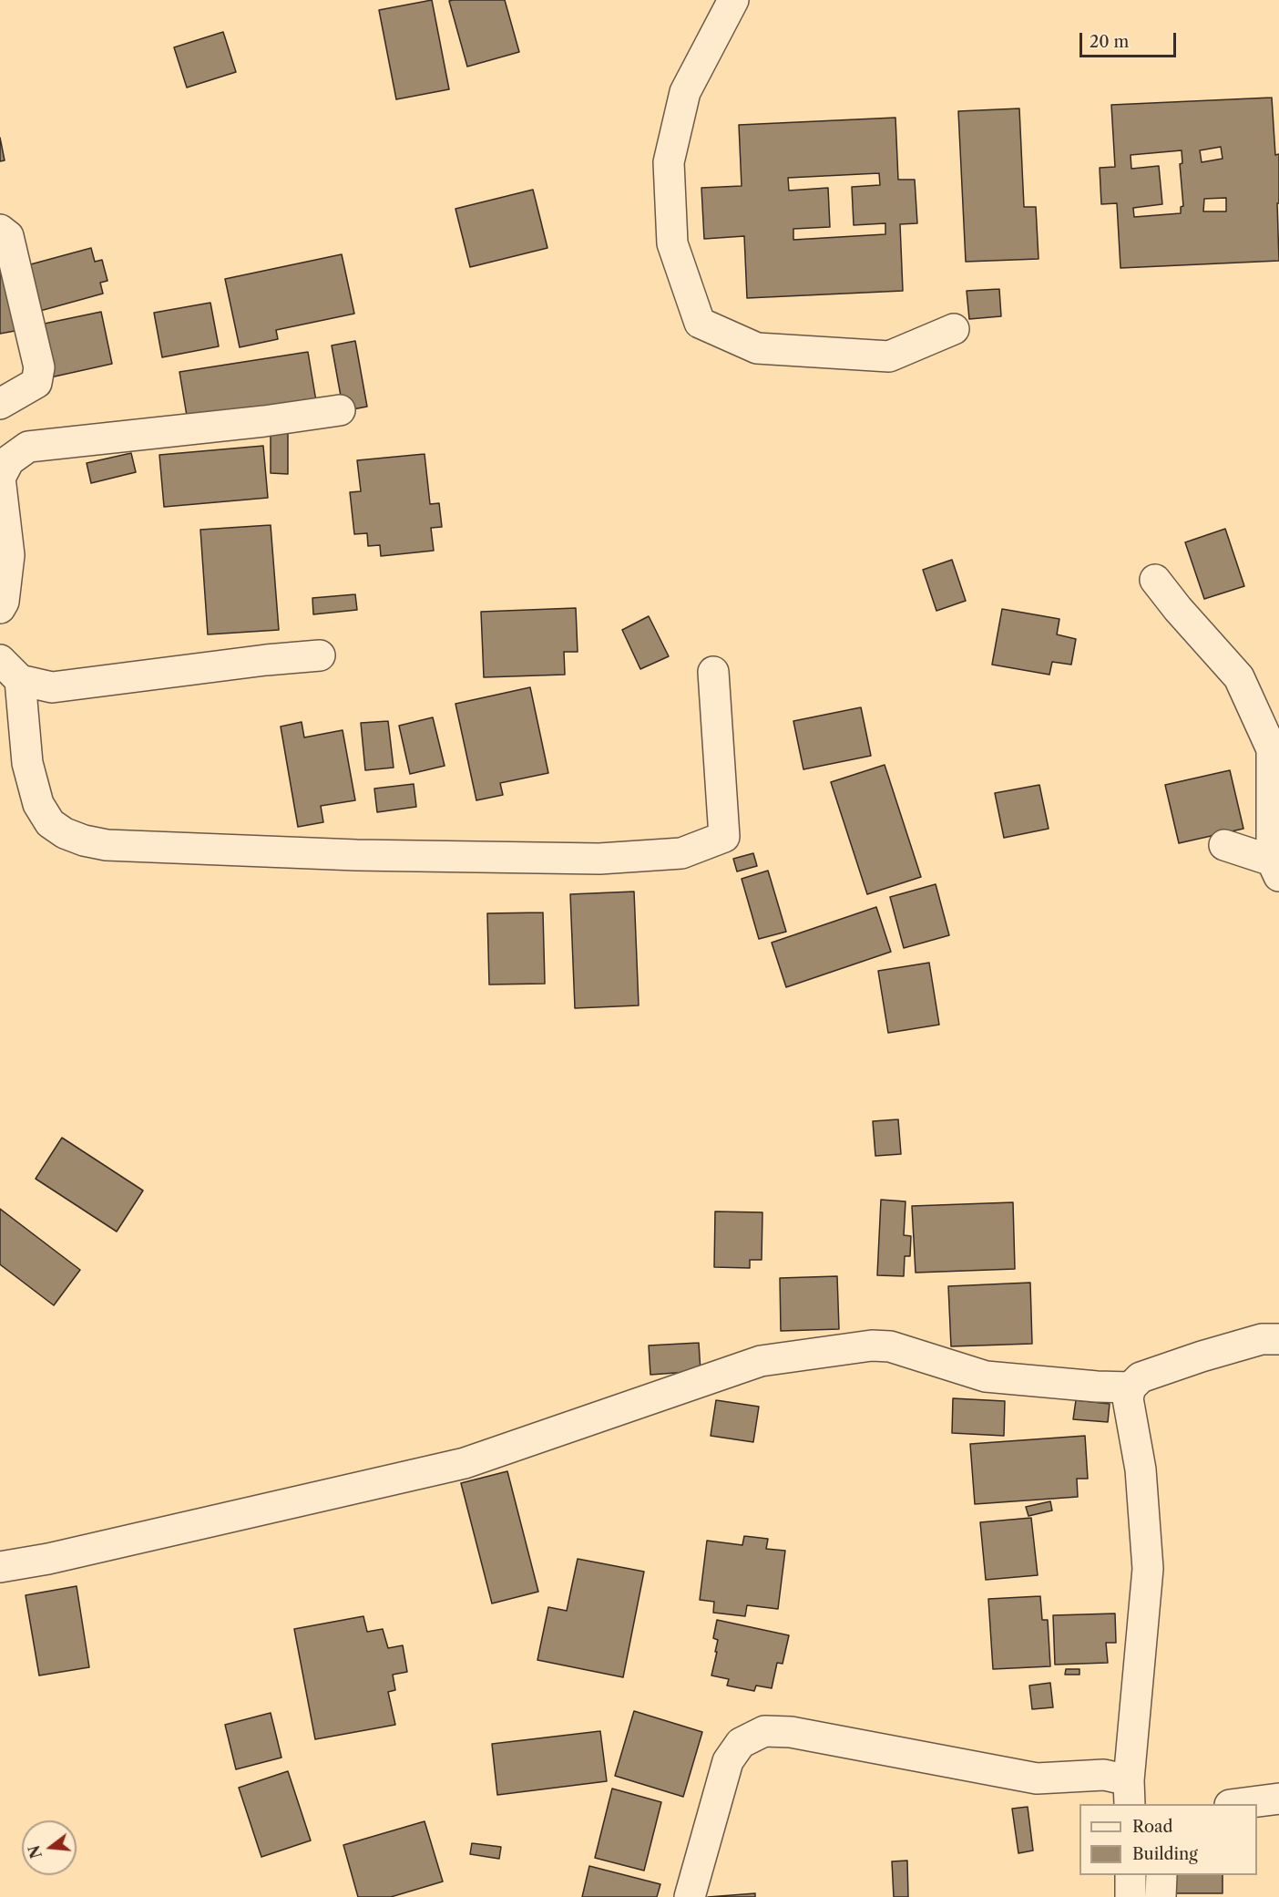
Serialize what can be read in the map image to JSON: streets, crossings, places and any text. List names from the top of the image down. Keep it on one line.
{"legend":["Road","Building"],"scale_bar":"20 m","north":"left"}
